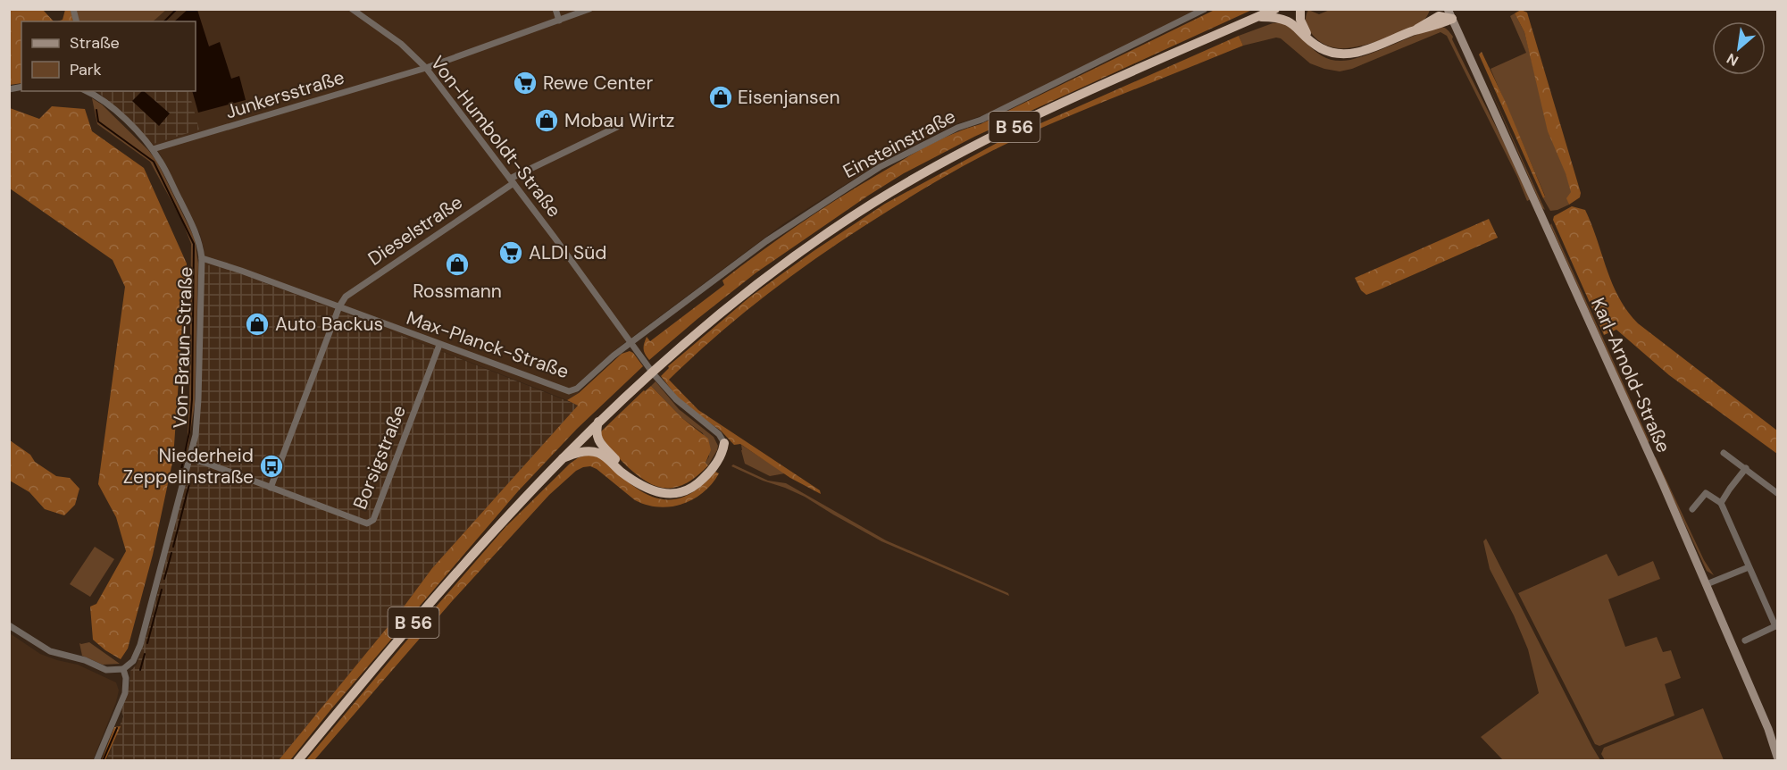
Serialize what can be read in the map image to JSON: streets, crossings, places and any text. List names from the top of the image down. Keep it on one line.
{"streets":{"highway":["B 56"],"main road":["Karl-Arnold-Straße"],"street":["Junkersstraße","Von-Humboldt-Straße","Einsteinstraße","Dieselstraße","Max-Planck-Straße","Von-Braun-Straße","Borsigstraße"]},"crossings":[["Junkersstraße","Von-Humboldt-Straße"],["Junkersstraße","Von-Braun-Straße"],["Von-Humboldt-Straße","Einsteinstraße"],["Von-Humboldt-Straße","Dieselstraße"],["Von-Humboldt-Straße","Max-Planck-Straße"],["Einsteinstraße","Max-Planck-Straße"],["Dieselstraße","Max-Planck-Straße"],["Dieselstraße","Borsigstraße"],["Max-Planck-Straße","Von-Braun-Straße"],["Max-Planck-Straße","Borsigstraße"],["Von-Braun-Straße","Borsigstraße"]],"places":{"supermarket":["Rewe Center","ALDI Süd"],"shop":["Eisenjansen","Mobau Wirtz","Rossmann","Auto Backus"],"bus stop":["Niederheid Zeppelinstraße"]},"legend":["Straße","Park"],"north":"bottom left"}
